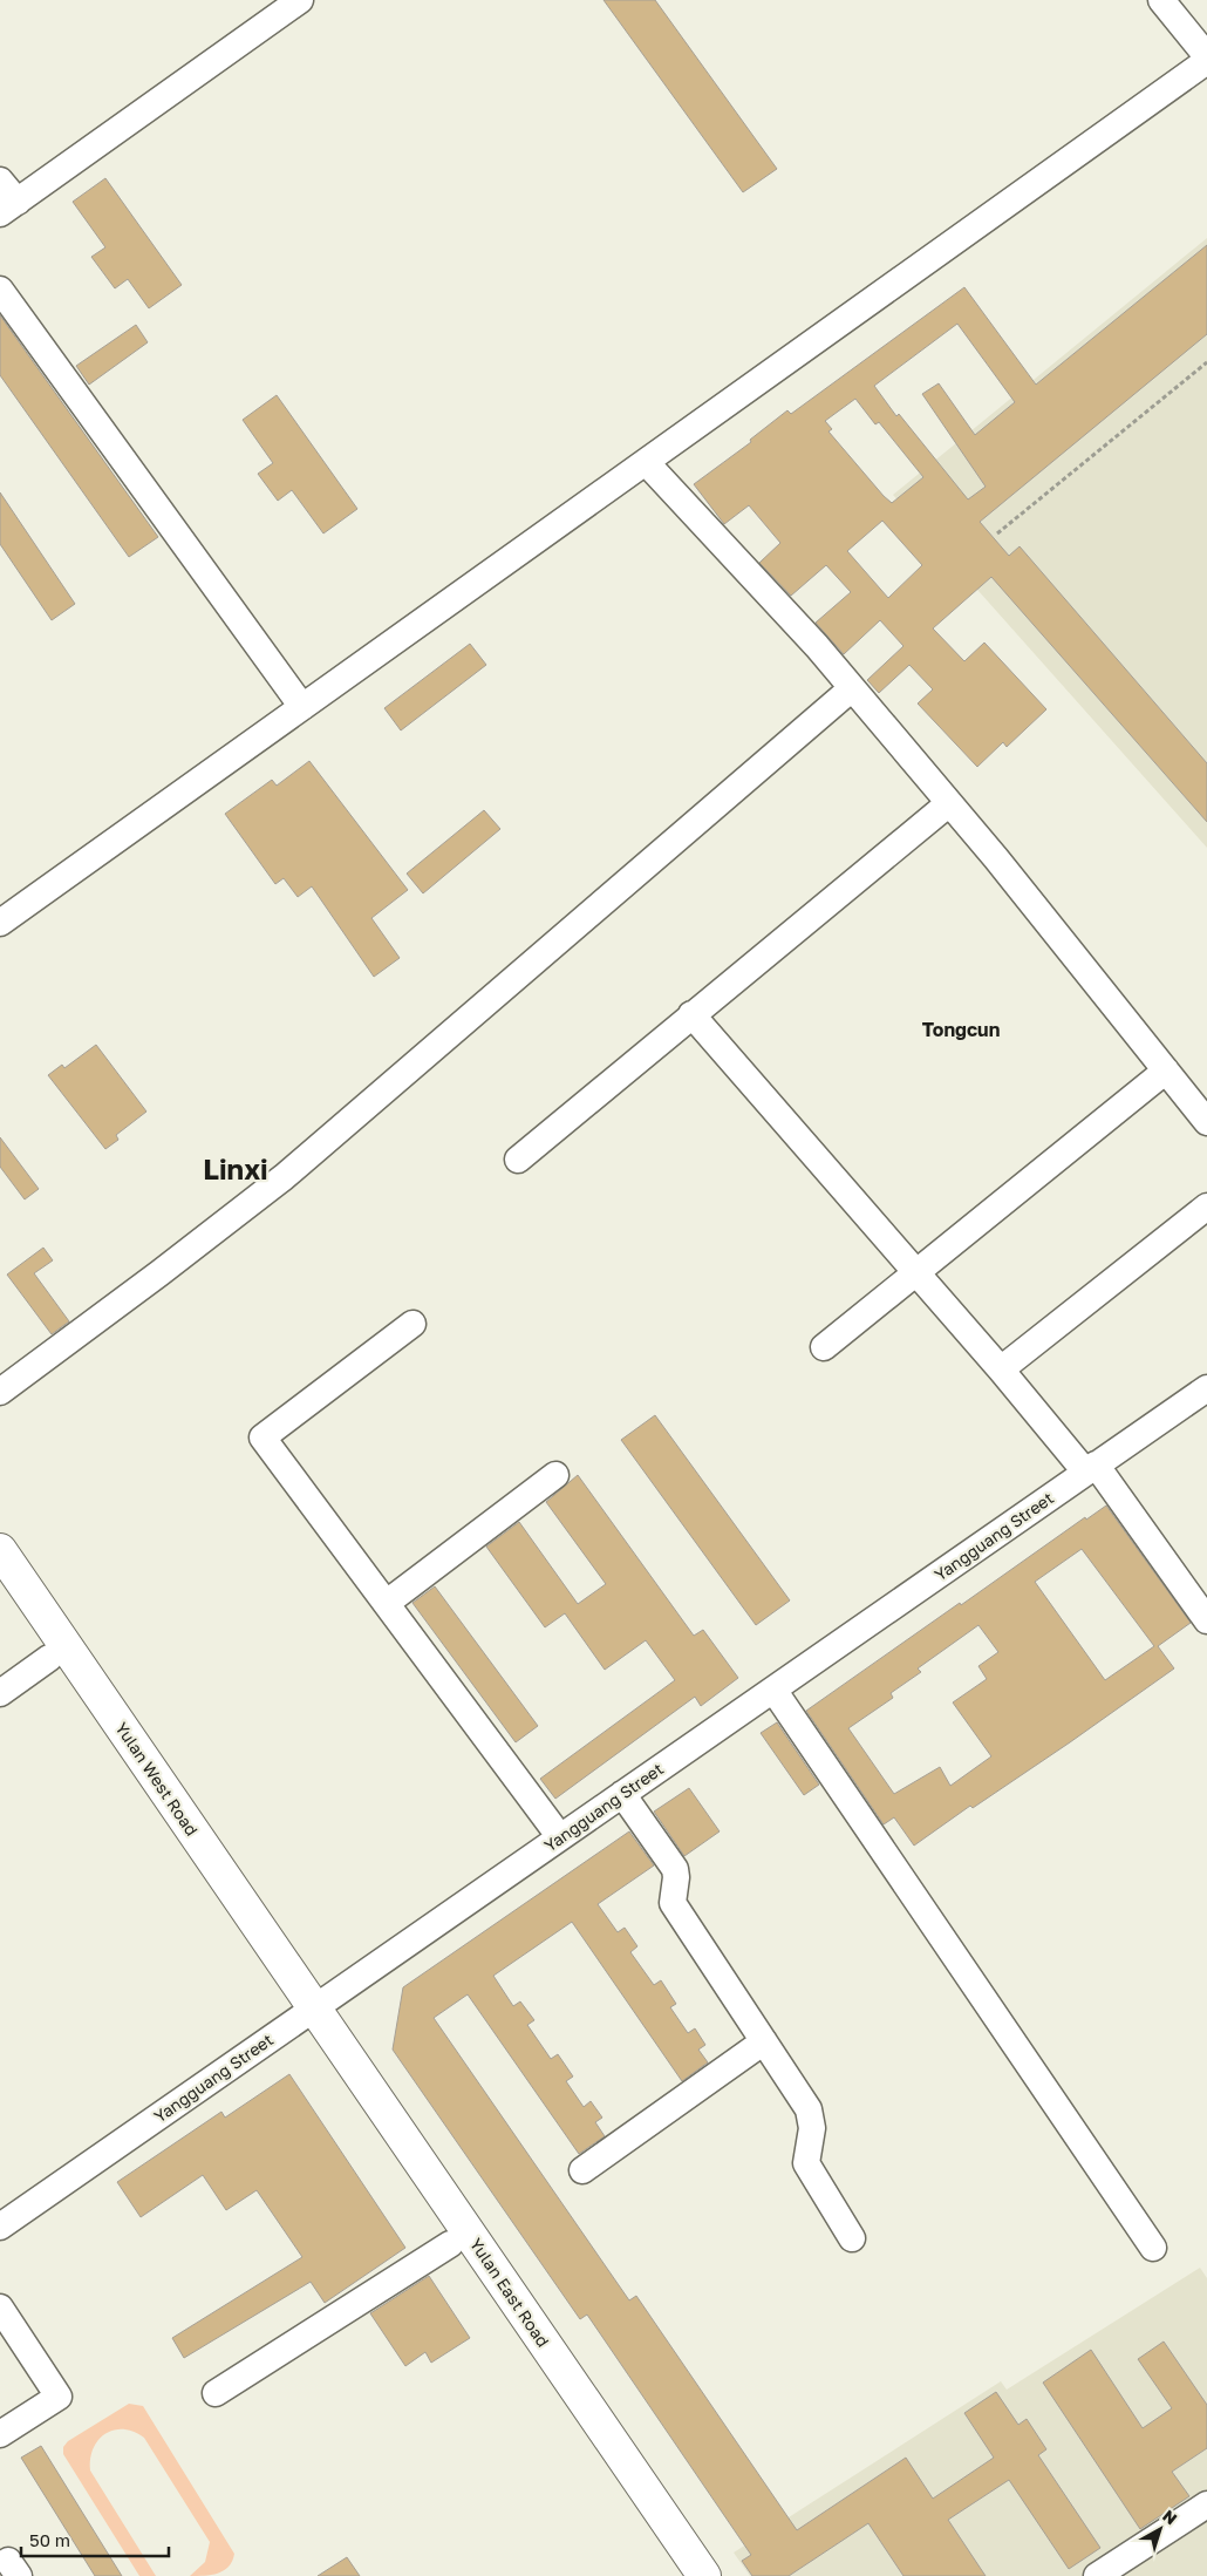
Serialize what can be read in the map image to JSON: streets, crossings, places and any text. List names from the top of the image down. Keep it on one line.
{"streets":{"highway":["Yulan West Road","Yulan East Road"],"street":["Yangguang Street"]},"crossings":[["Yangguang Street","Yulan West Road"],["Yangguang Street","Yulan East Road"],["Yulan West Road","Yulan East Road"]],"districts":["Tongcun","Linxi"],"scale_bar":"50 m","north":"top right"}
